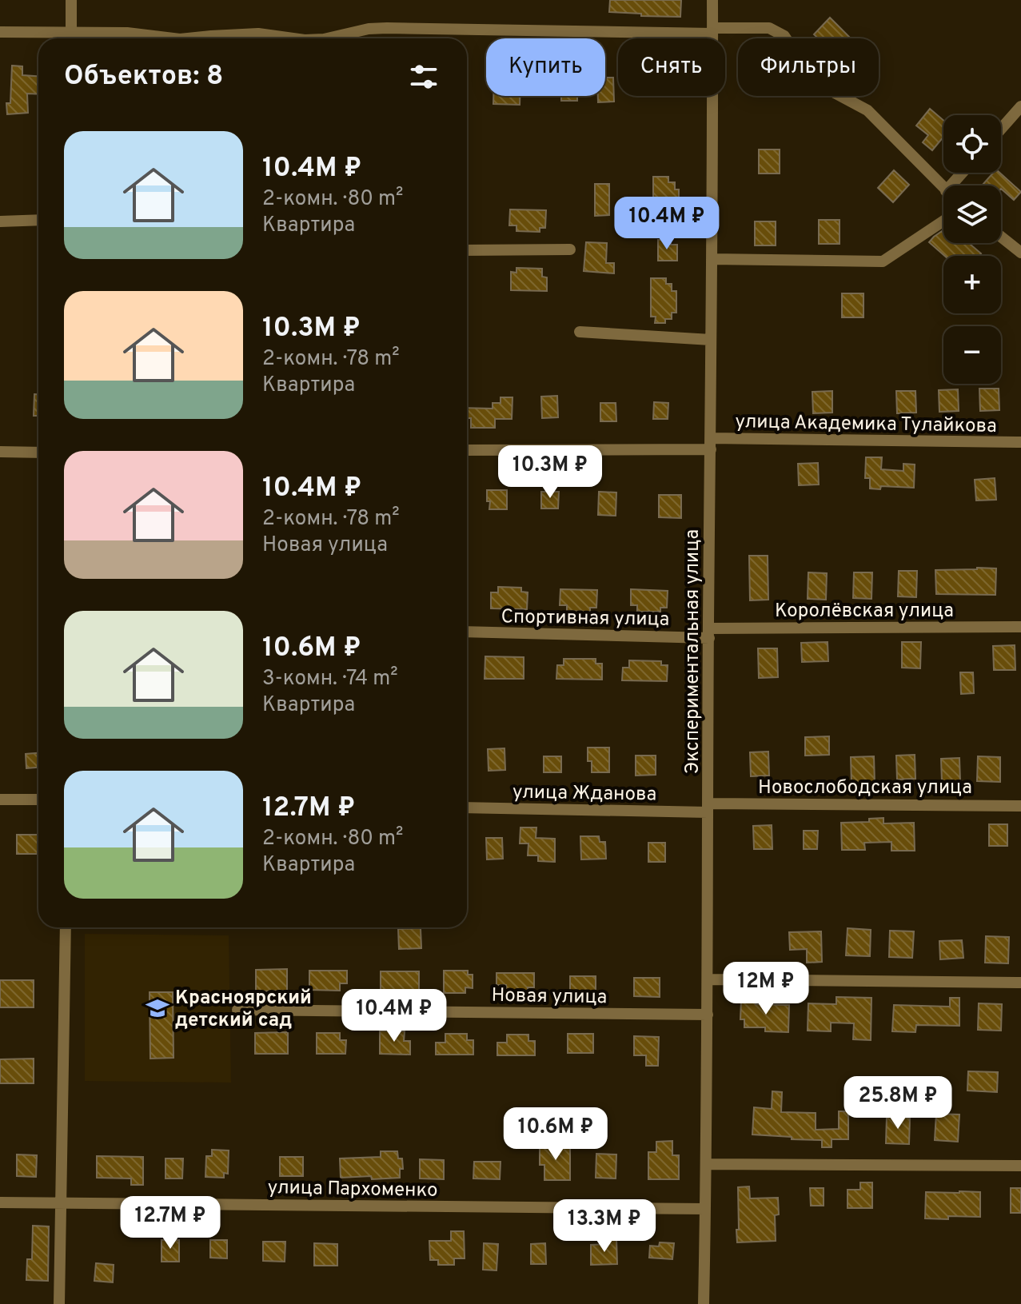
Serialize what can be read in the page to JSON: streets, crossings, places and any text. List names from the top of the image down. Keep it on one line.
{"streets":{"street":["улица Академика Тулайкова","Королёвская улица","Спортивная улица","Экспериментальная улица","Новослободская улица","улица Жданова","Новая улица","улица Пархоменко"]},"crossings":[["улица Академика Тулайкова","Экспериментальная улица"],["Королёвская улица","Спортивная улица"],["Королёвская улица","Экспериментальная улица"],["Спортивная улица","Экспериментальная улица"],["Экспериментальная улица","Новослободская улица"],["Экспериментальная улица","улица Жданова"],["Экспериментальная улица","Новая улица"],["Экспериментальная улица","улица Пархоменко"],["Новослободская улица","улица Жданова"]],"places":{"school or university":["Красноярский детский сад"]},"page":{"chip":["Купить","Снять","Фильтры"],"heading":"Объектов: 8","map_buttons":["+","−"],"list":[{"name":"10.4M ₽","note":"2-комн. · 80 m² · Квартира"},{"name":"10.3M ₽","note":"2-комн. · 78 m² · Квартира"},{"name":"10.4M ₽","note":"2-комн. · 78 m² · Новая улица"},{"name":"10.6M ₽","note":"3-комн. · 74 m² · Квартира"},{"name":"12.7M ₽","note":"2-комн. · 80 m² · Квартира"}],"price":["10.4M ₽","10.3M ₽","12M ₽","10.4M ₽","25.8M ₽","10.6M ₽","12.7M ₽","13.3M ₽"]}}
